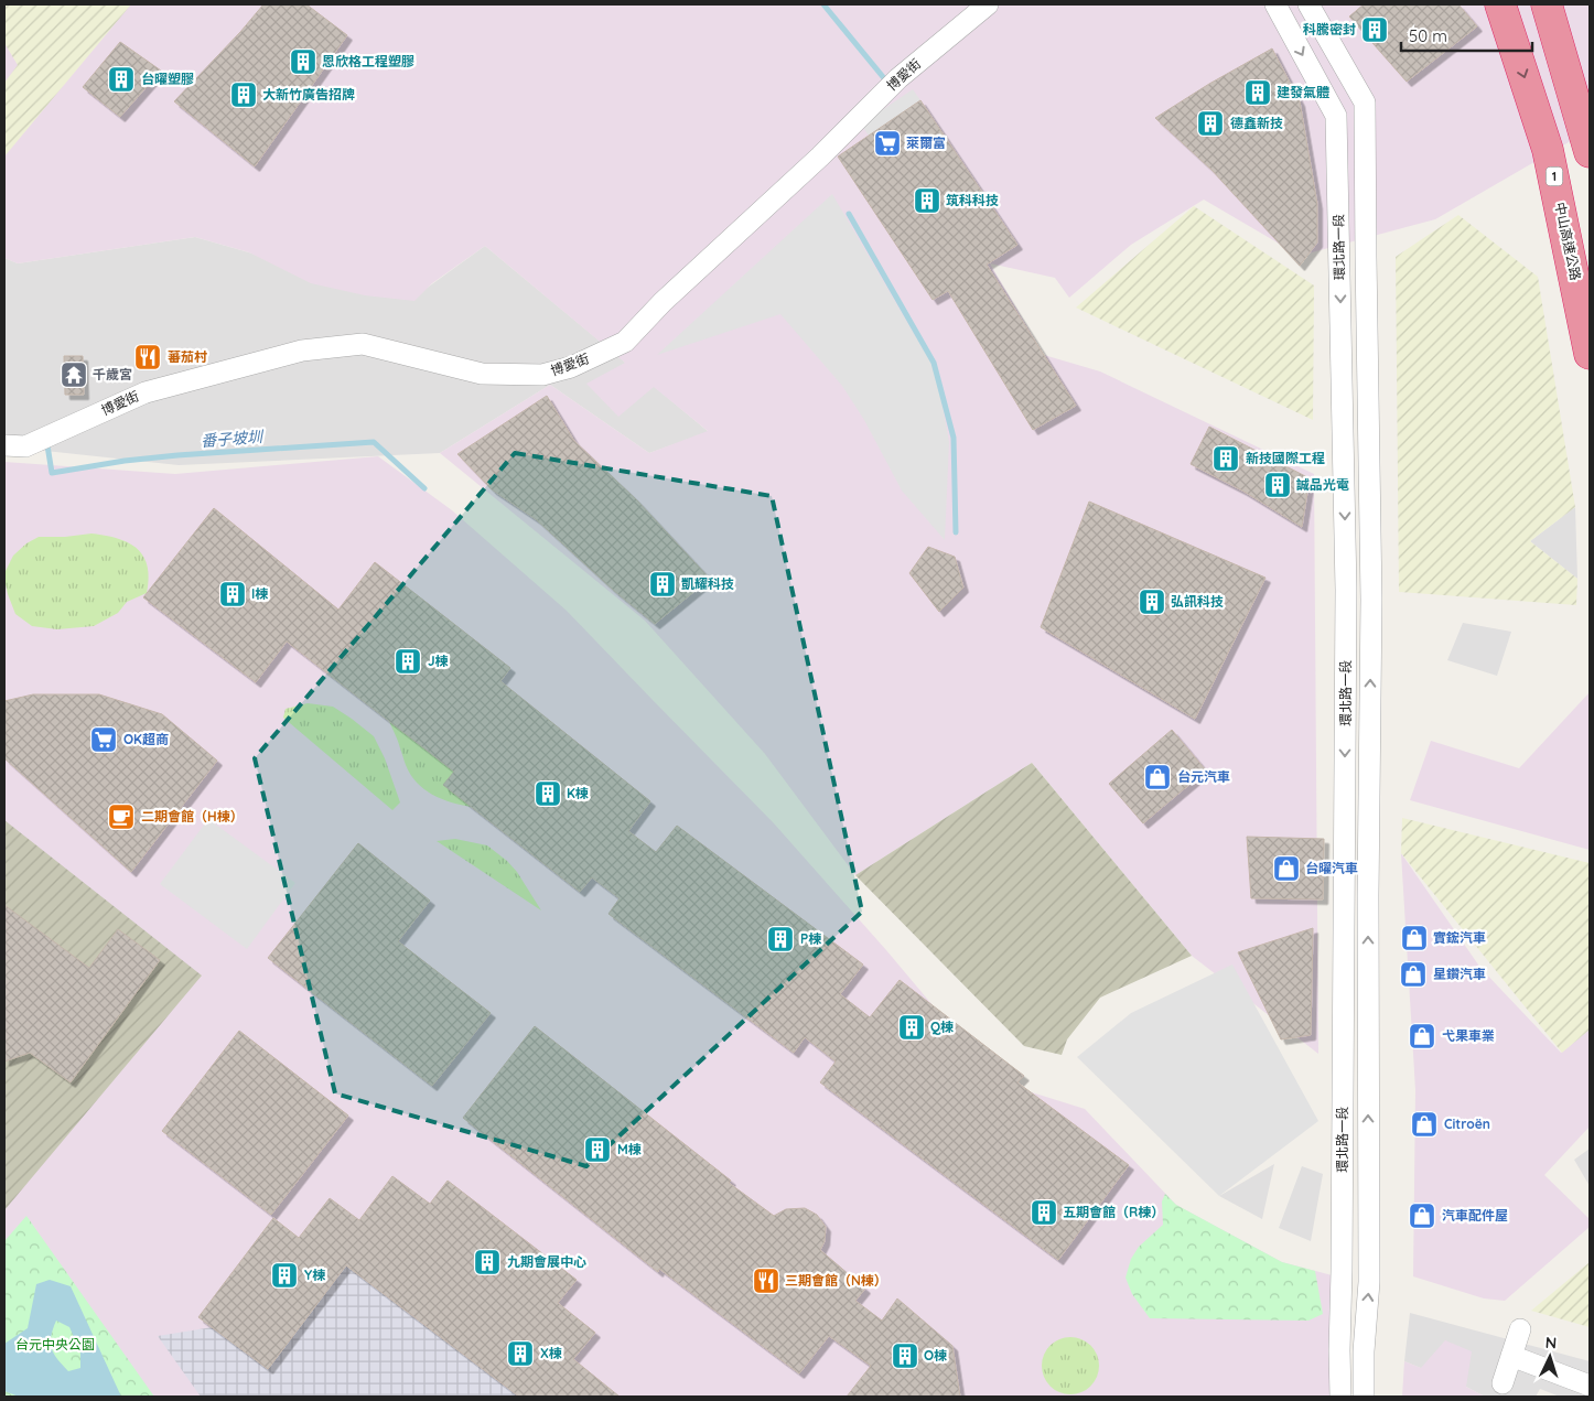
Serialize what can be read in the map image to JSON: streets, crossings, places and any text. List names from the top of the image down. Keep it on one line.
{"streets":{"highway":["1","中山高速公路"],"street":["博愛街","環北路一段"]},"water":["番子坡圳"],"parks":["台元中央公園"],"places":{"building":["科騰密封","恩欣格工程塑膠","台曜塑膠","建發氣體","大新竹廣告招牌","德鑫新技","筑科科技","新技國際工程","誠品光電","凱耀科技","I棟","弘訊科技","J棟","K棟","P棟","Q棟","M棟","五期會館（R棟）","九期會展中心","Y棟","X棟","O棟"],"supermarket":["萊爾富","OK超商"],"restaurant":["蕃茄村","三期會館（N棟）"],"temple":["千歲宮"],"shop":["台元汽車","台曜汽車","實鋐汽車","星鑽汽車","弋果車業","Citroën","汽車配件屋"],"cafe":["二期會館（H棟）"]},"scale_bar":"50 m","north":"top"}
